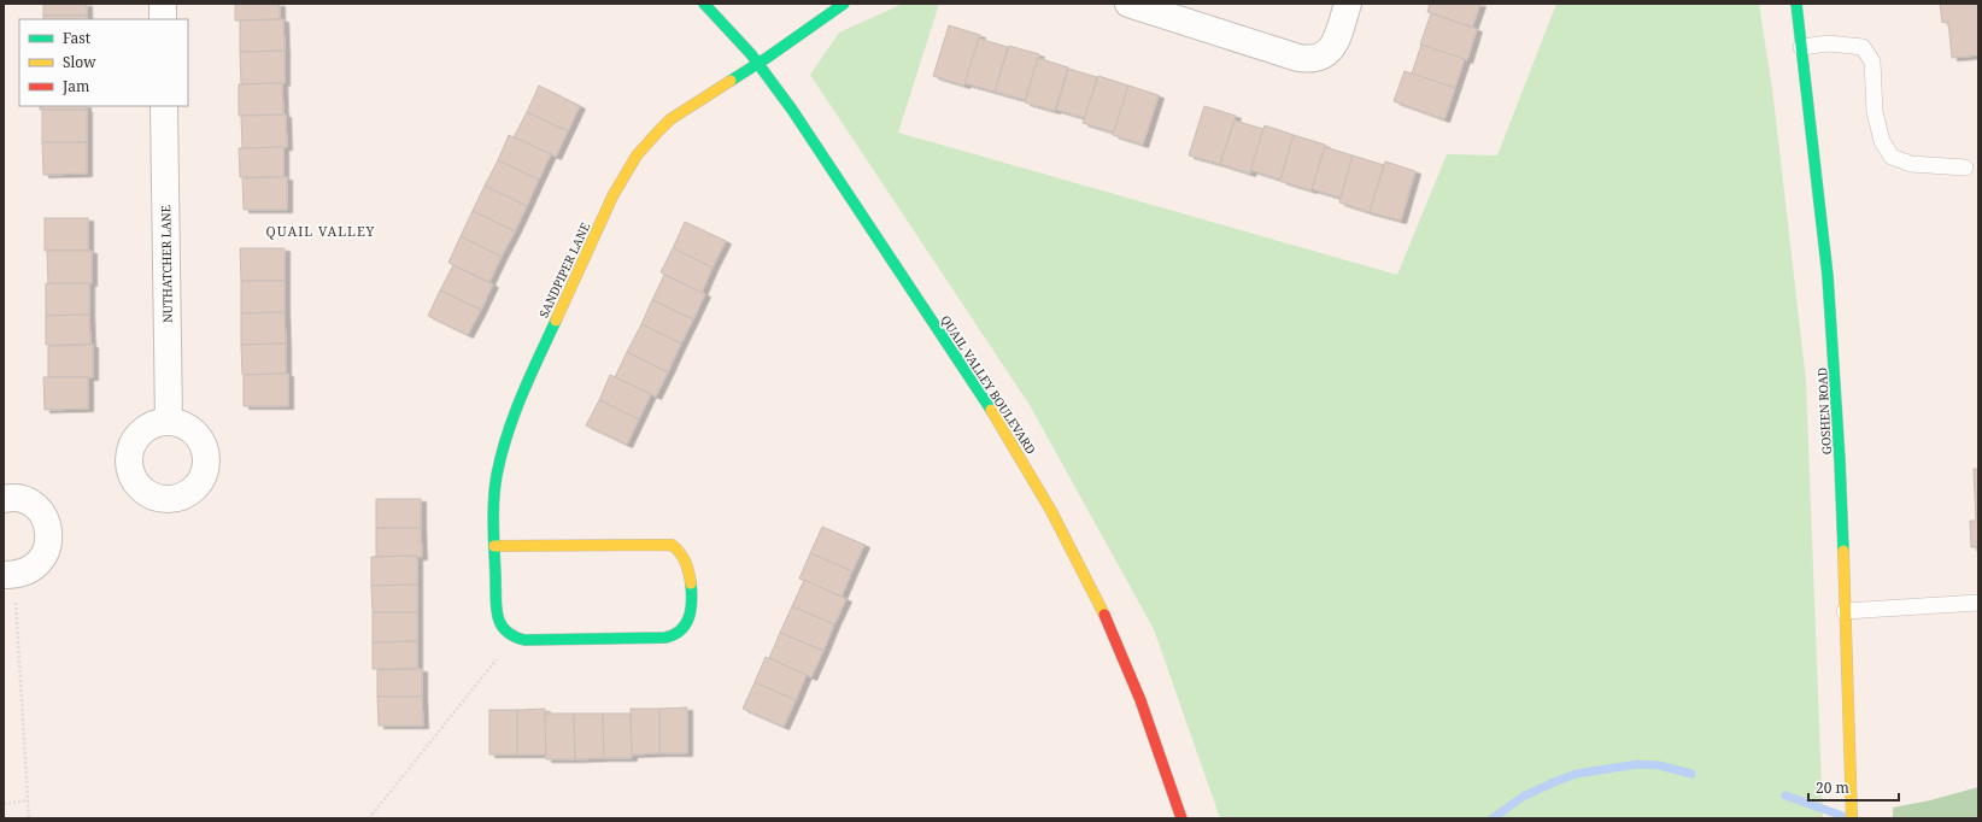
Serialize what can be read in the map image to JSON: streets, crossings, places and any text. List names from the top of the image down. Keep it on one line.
{"streets":{"street":["NUTHATCHER LANE","SANDPIPER LANE","QUAIL VALLEY BOULEVARD","GOSHEN ROAD"]},"crossings":[["SANDPIPER LANE","QUAIL VALLEY BOULEVARD"]],"districts":["QUAIL VALLEY"],"legend":["Fast","Slow","Jam"],"scale_bar":"20 m"}
